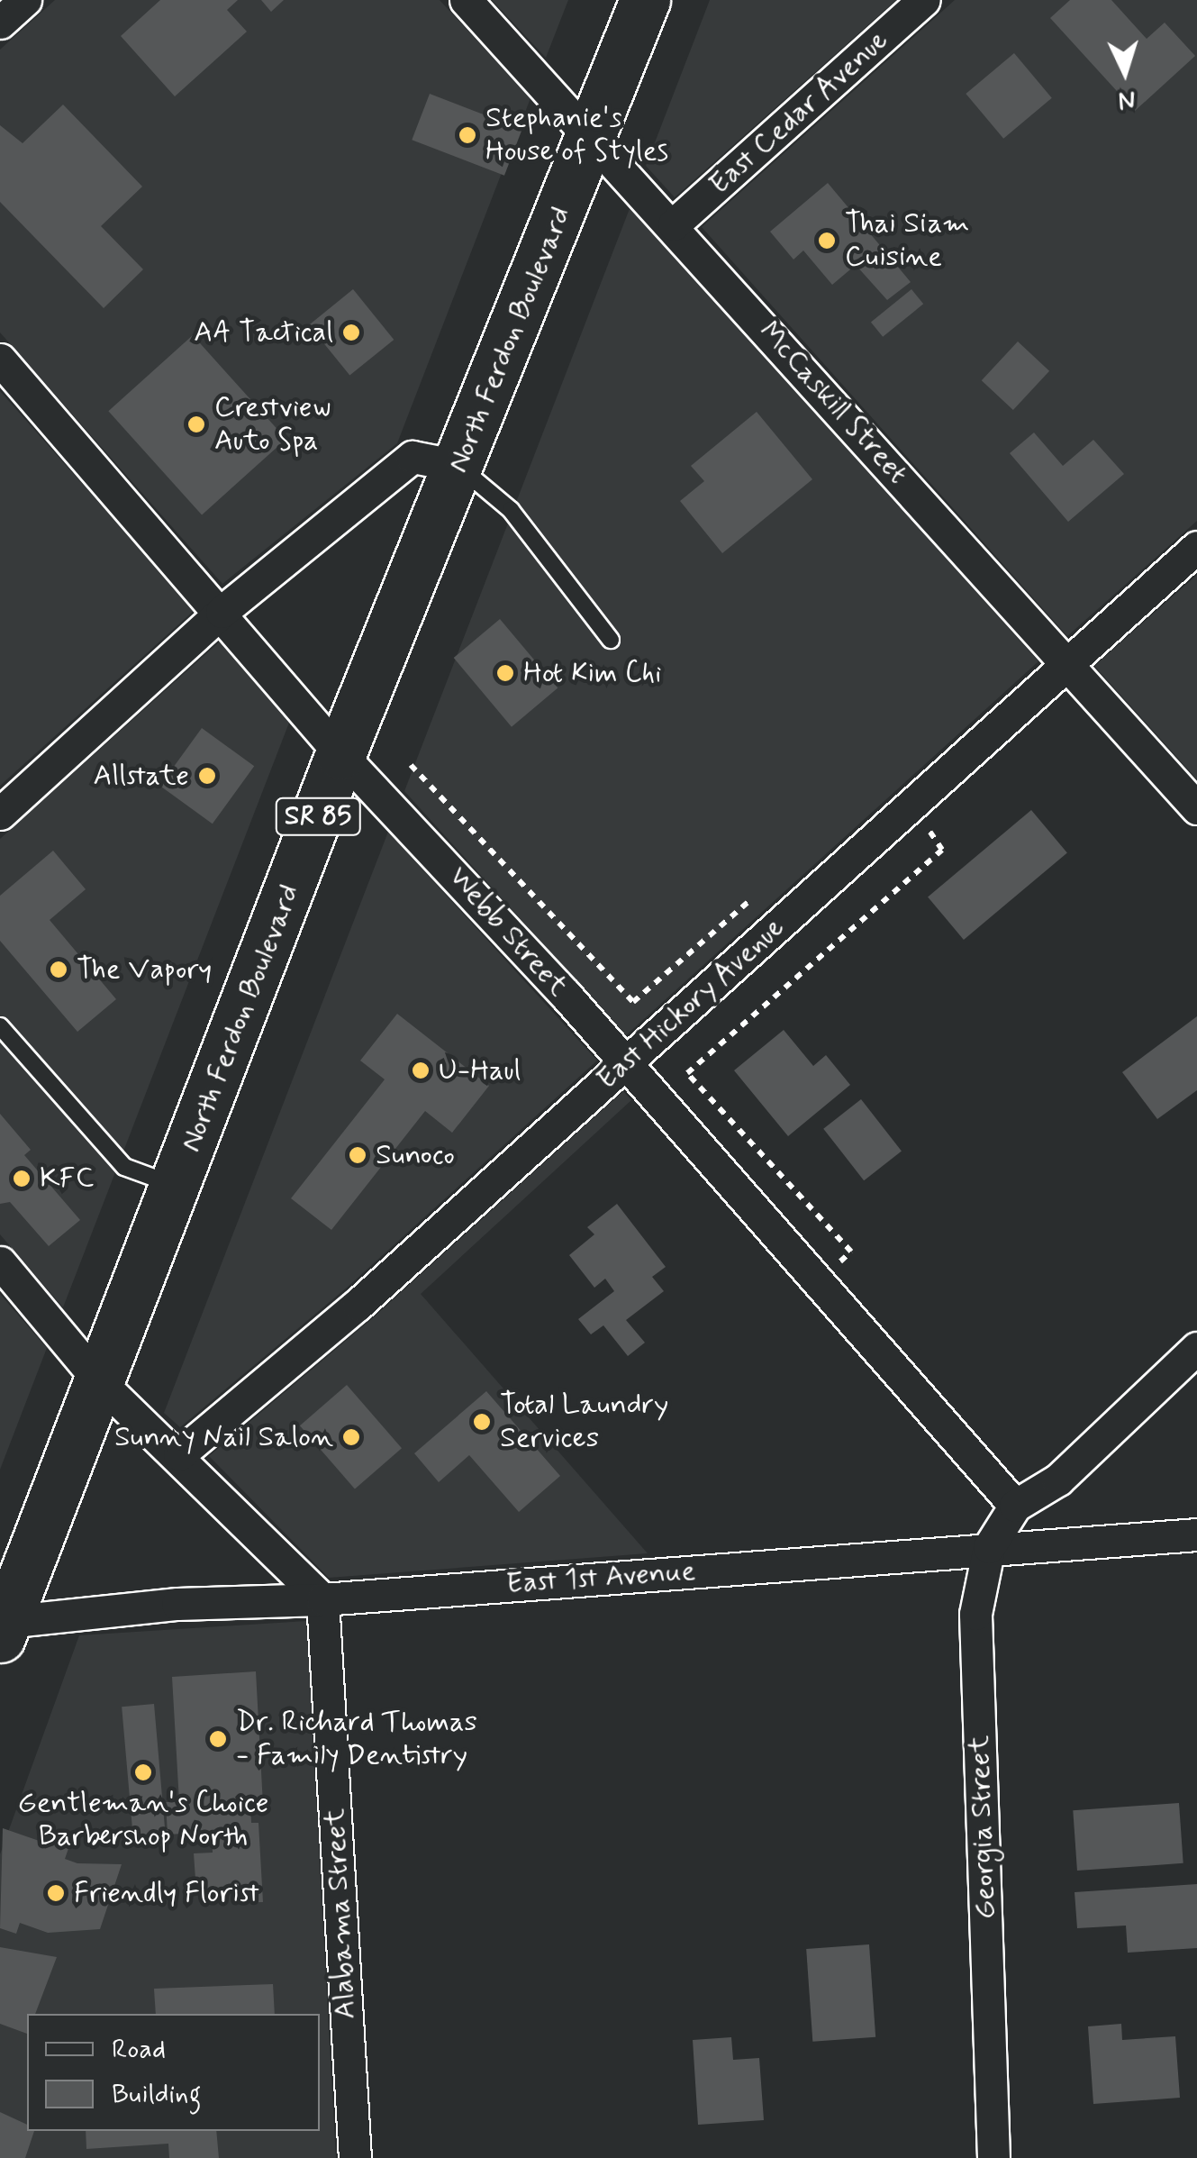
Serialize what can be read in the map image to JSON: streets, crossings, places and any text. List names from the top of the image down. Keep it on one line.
{"streets":{"main road":["North Ferdon Boulevard","SR 85"],"street":["East Cedar Avenue","McCaskill Street","Webb Street","East Hickory Avenue","East 1st Avenue","Georgia Street","Alabama Street"]},"crossings":[["East Cedar Avenue","McCaskill Street"],["North Ferdon Boulevard","McCaskill Street"],["North Ferdon Boulevard","Webb Street"],["North Ferdon Boulevard","East 1st Avenue"],["McCaskill Street","East Hickory Avenue"],["Webb Street","East Hickory Avenue"],["Webb Street","Georgia Street"],["East 1st Avenue","Georgia Street"],["East 1st Avenue","Alabama Street"]],"places":["Stephanie's House of Styles","Thai Siam Cuisine","AA Tactical","Crestview Auto Spa","Hot Kim Chi","Allstate","The Vapory","U-Haul","Sunoco","KFC","Total Laundry Services","Sunny Nail Salon","Dr. Richard Thomas - Family Dentistry","Gentleman's Choice Barbershop North","Friendly Florist"],"legend":["Road","Building"],"north":"bottom"}
